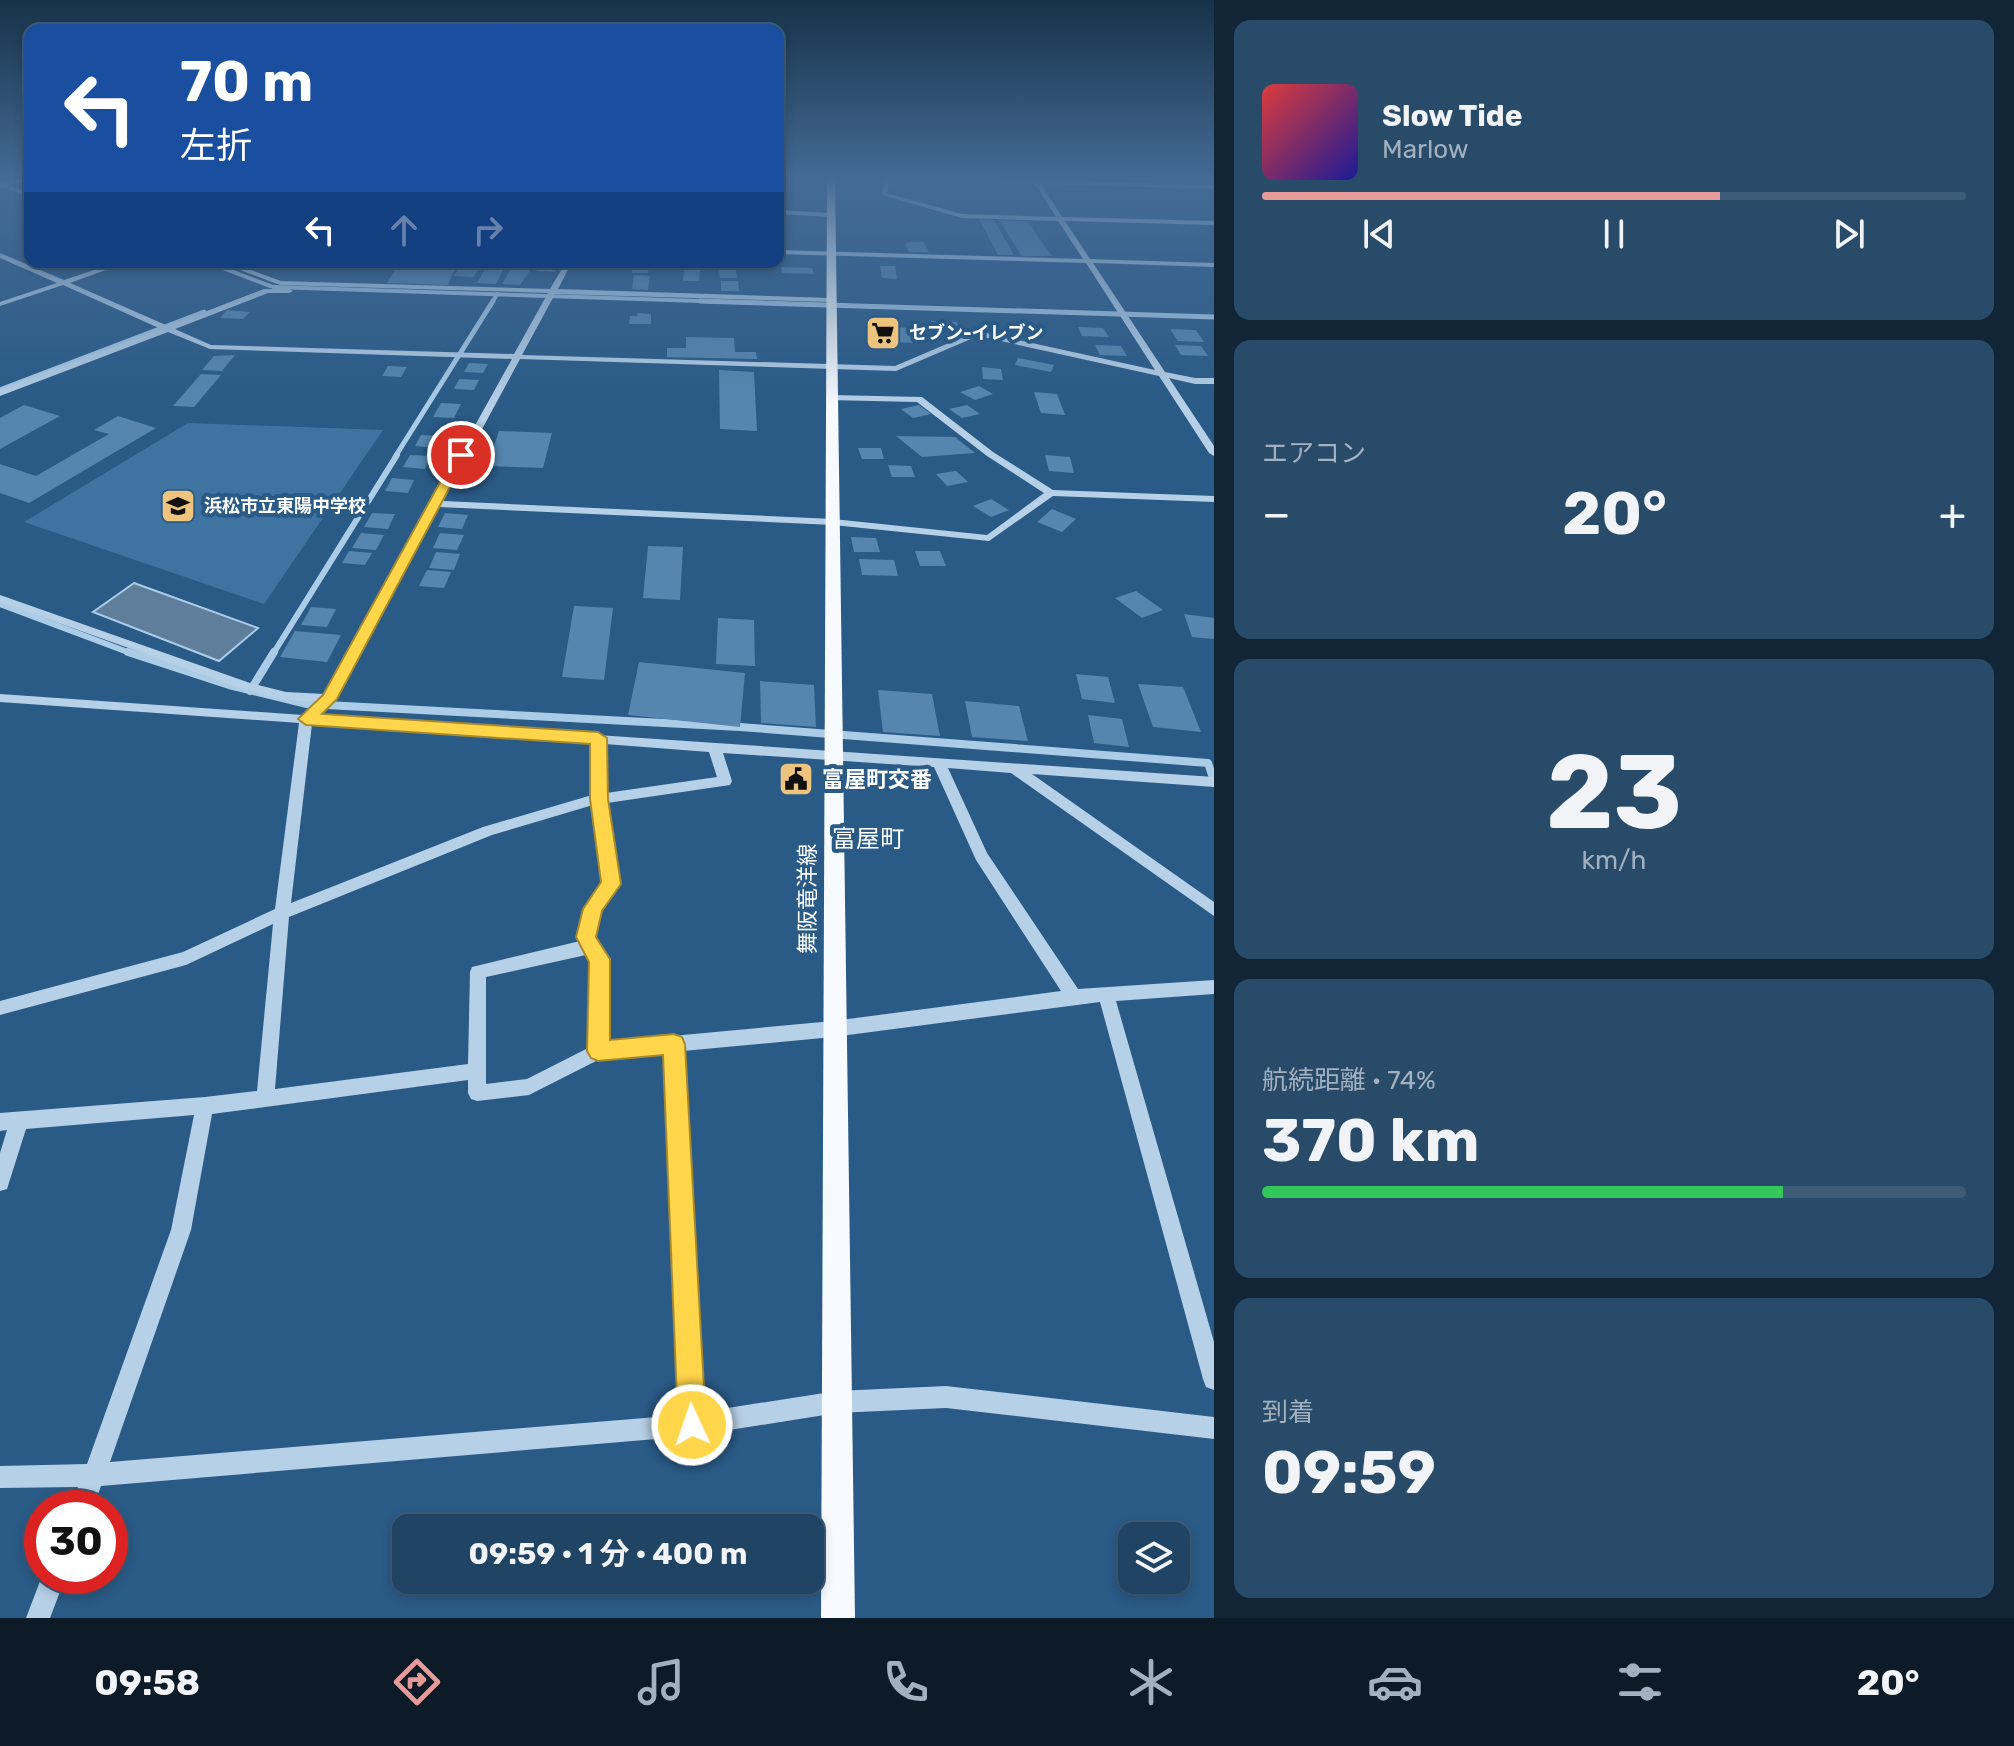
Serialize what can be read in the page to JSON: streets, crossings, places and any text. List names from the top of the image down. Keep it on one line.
{"streets":{"main road":["舞阪竜洋線"]},"districts":["富屋町"],"places":{"supermarket":["セブン-イレブン"],"school or university":["浜松市立東陽中学校"],"public building":["富屋町交番"]},"page":{"turn":["70 m","左折"],"song":["Slow Tide","Marlow"],"tile":["エアコン",["23","km/h"],["航続距離 · 74%","370 km"],["到着","09:59"]],"heat":["−","20°","+"],"limit":"30","trip":"09:59 · 1 分 · 400 m","tabs":["09:58","20°"]}}
